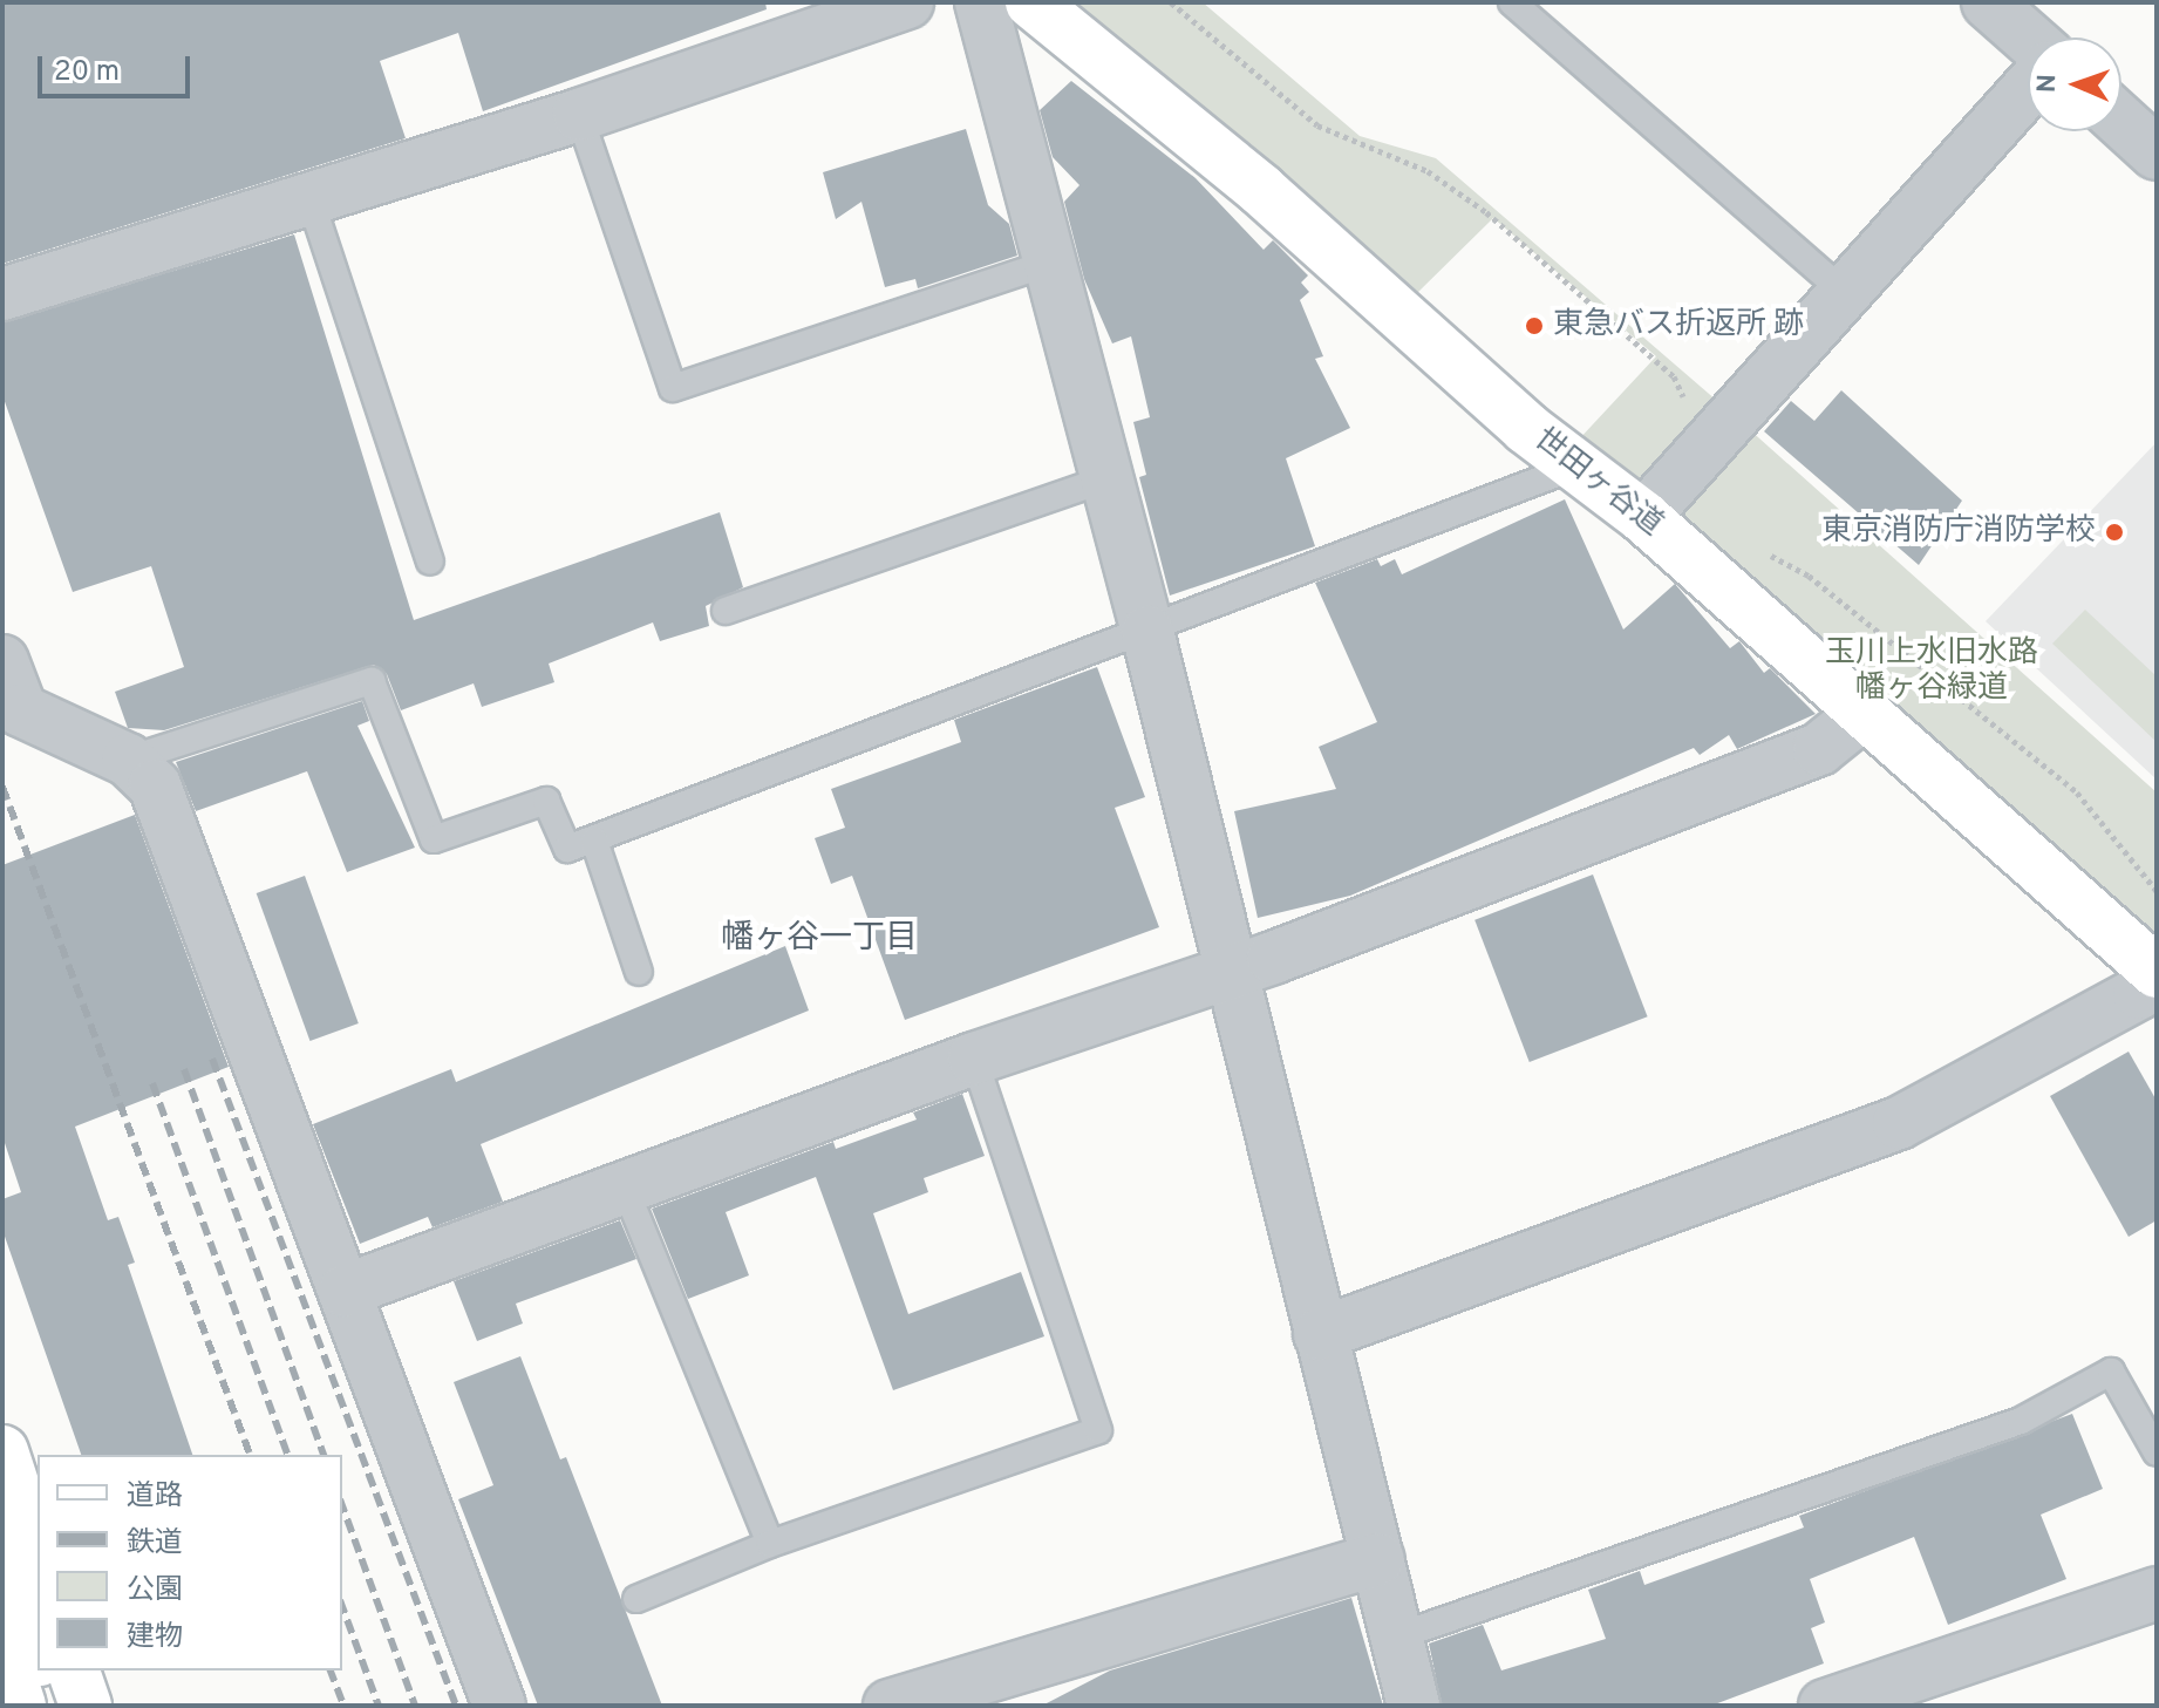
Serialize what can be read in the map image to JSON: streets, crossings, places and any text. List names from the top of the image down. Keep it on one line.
{"streets":{"main road":["世田ヶ谷道"]},"districts":["幡ヶ谷一丁目"],"parks":["玉川上水旧水路 幡ヶ谷緑道"],"places":["東急バス折返所 跡","東京消防庁消防学校"],"legend":["道路","鉄道","公園","建物"],"scale_bar":"20 m","north":"left"}
